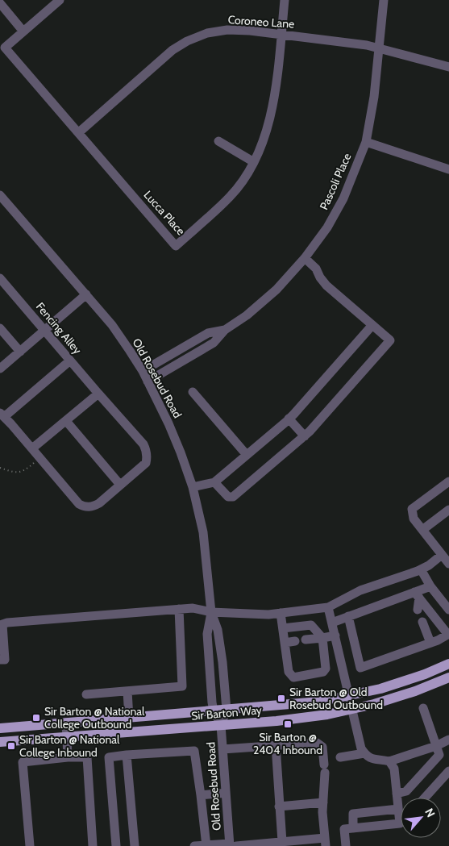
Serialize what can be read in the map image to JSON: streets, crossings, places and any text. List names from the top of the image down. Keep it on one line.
{"streets":{"main road":["Sir Barton Way"],"street":["Coroneo Lane","Pascoli Place","Lucca Place","Fencing Alley","Old Rosebud Road"]},"crossings":[["Coroneo Lane","Pascoli Place"],["Coroneo Lane","Lucca Place"],["Pascoli Place","Old Rosebud Road"],["Old Rosebud Road","Sir Barton Way"]],"places":{"transit":["Sir Barton @ Old Rosebud Outbound","Sir Barton @ National College Outbound","Sir Barton @ 2404 Inbound","Sir Barton @ National College Inbound"]},"north":"top right"}
